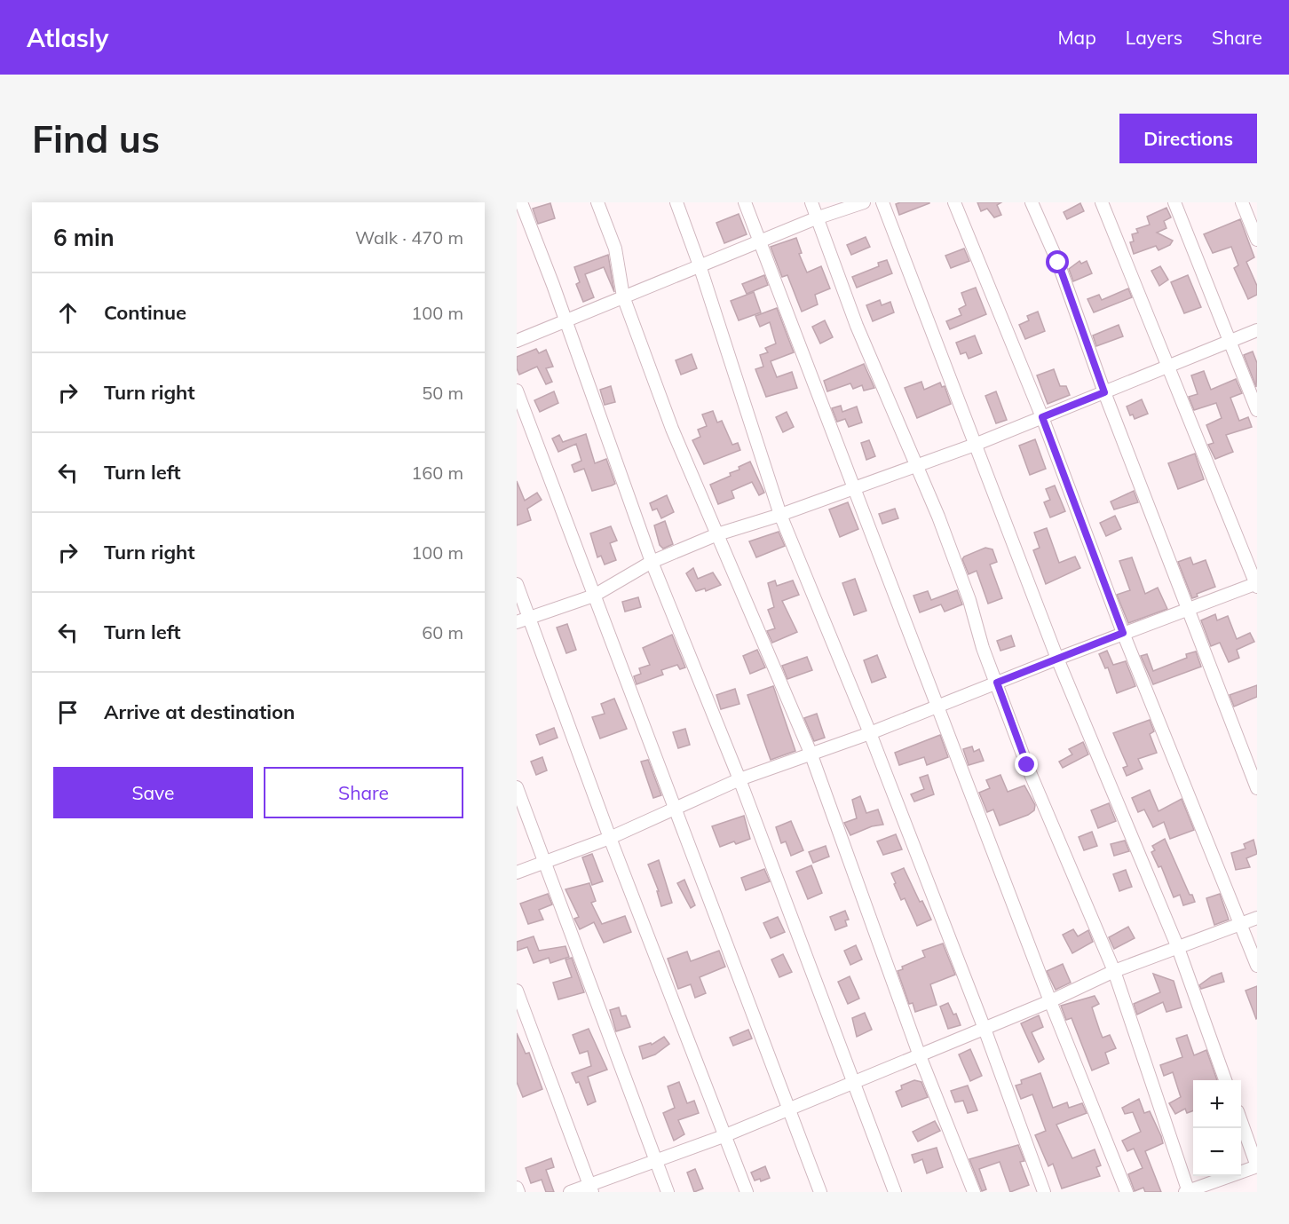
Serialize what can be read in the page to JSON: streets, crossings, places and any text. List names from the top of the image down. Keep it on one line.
{"page":{"header":"Atlasly","nav":["Map","Layers","Share"],"buttons":["Directions",["Save","Share"]],"title":"Find us","heading":["6 min","Walk · 470 m"],"list":[["Continue","100 m"],["Turn right","50 m"],["Turn left","160 m"],["Turn right","100 m"],["Turn left","60 m"],"Arrive at destination"],"map_buttons":["+","−"]}}
